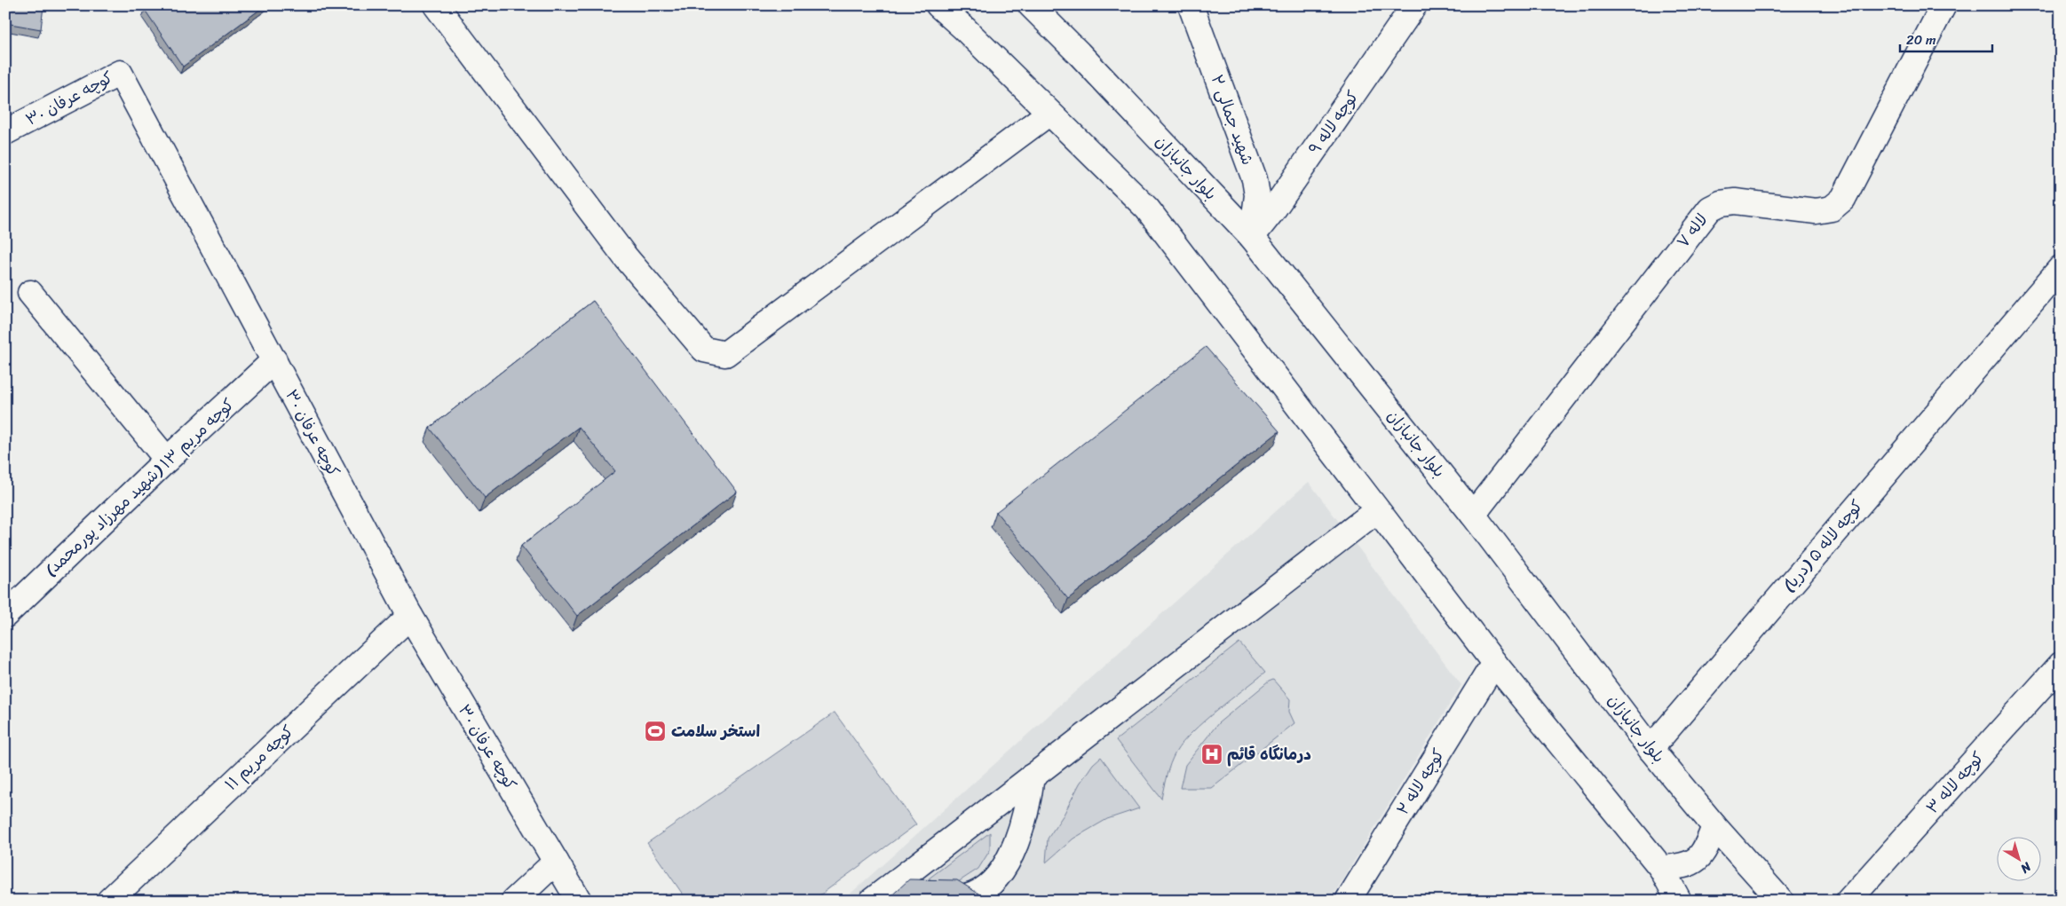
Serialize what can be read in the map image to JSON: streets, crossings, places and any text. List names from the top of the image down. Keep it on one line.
{"streets":{"street":["کوچه عرفان ۳۰","شهید جمالی ۲","کوچه لاله ۹","بلوار جانبازان","لاله ۷","کوچه مریم ۱۳ (شهید مهرزاد پورمحمد)","کوچه لاله ۵ (دریا)","کوچه مریم ۱۱","کوچه لاله ۲","کوچه لاله ۳"]},"crossings":[["کوچه عرفان ۳۰","کوچه مریم ۱۳ (شهید مهرزاد پورمحمد)"],["کوچه عرفان ۳۰","کوچه مریم ۱۱"],["شهید جمالی ۲","کوچه لاله ۹"],["شهید جمالی ۲","بلوار جانبازان"],["کوچه لاله ۹","بلوار جانبازان"],["بلوار جانبازان","لاله ۷"],["بلوار جانبازان","کوچه لاله ۵ (دریا)"]],"places":{"sports":["استخر سلامت"],"hospital":["درمانگاه قائم"]},"scale_bar":"20 m","north":"bottom right"}
